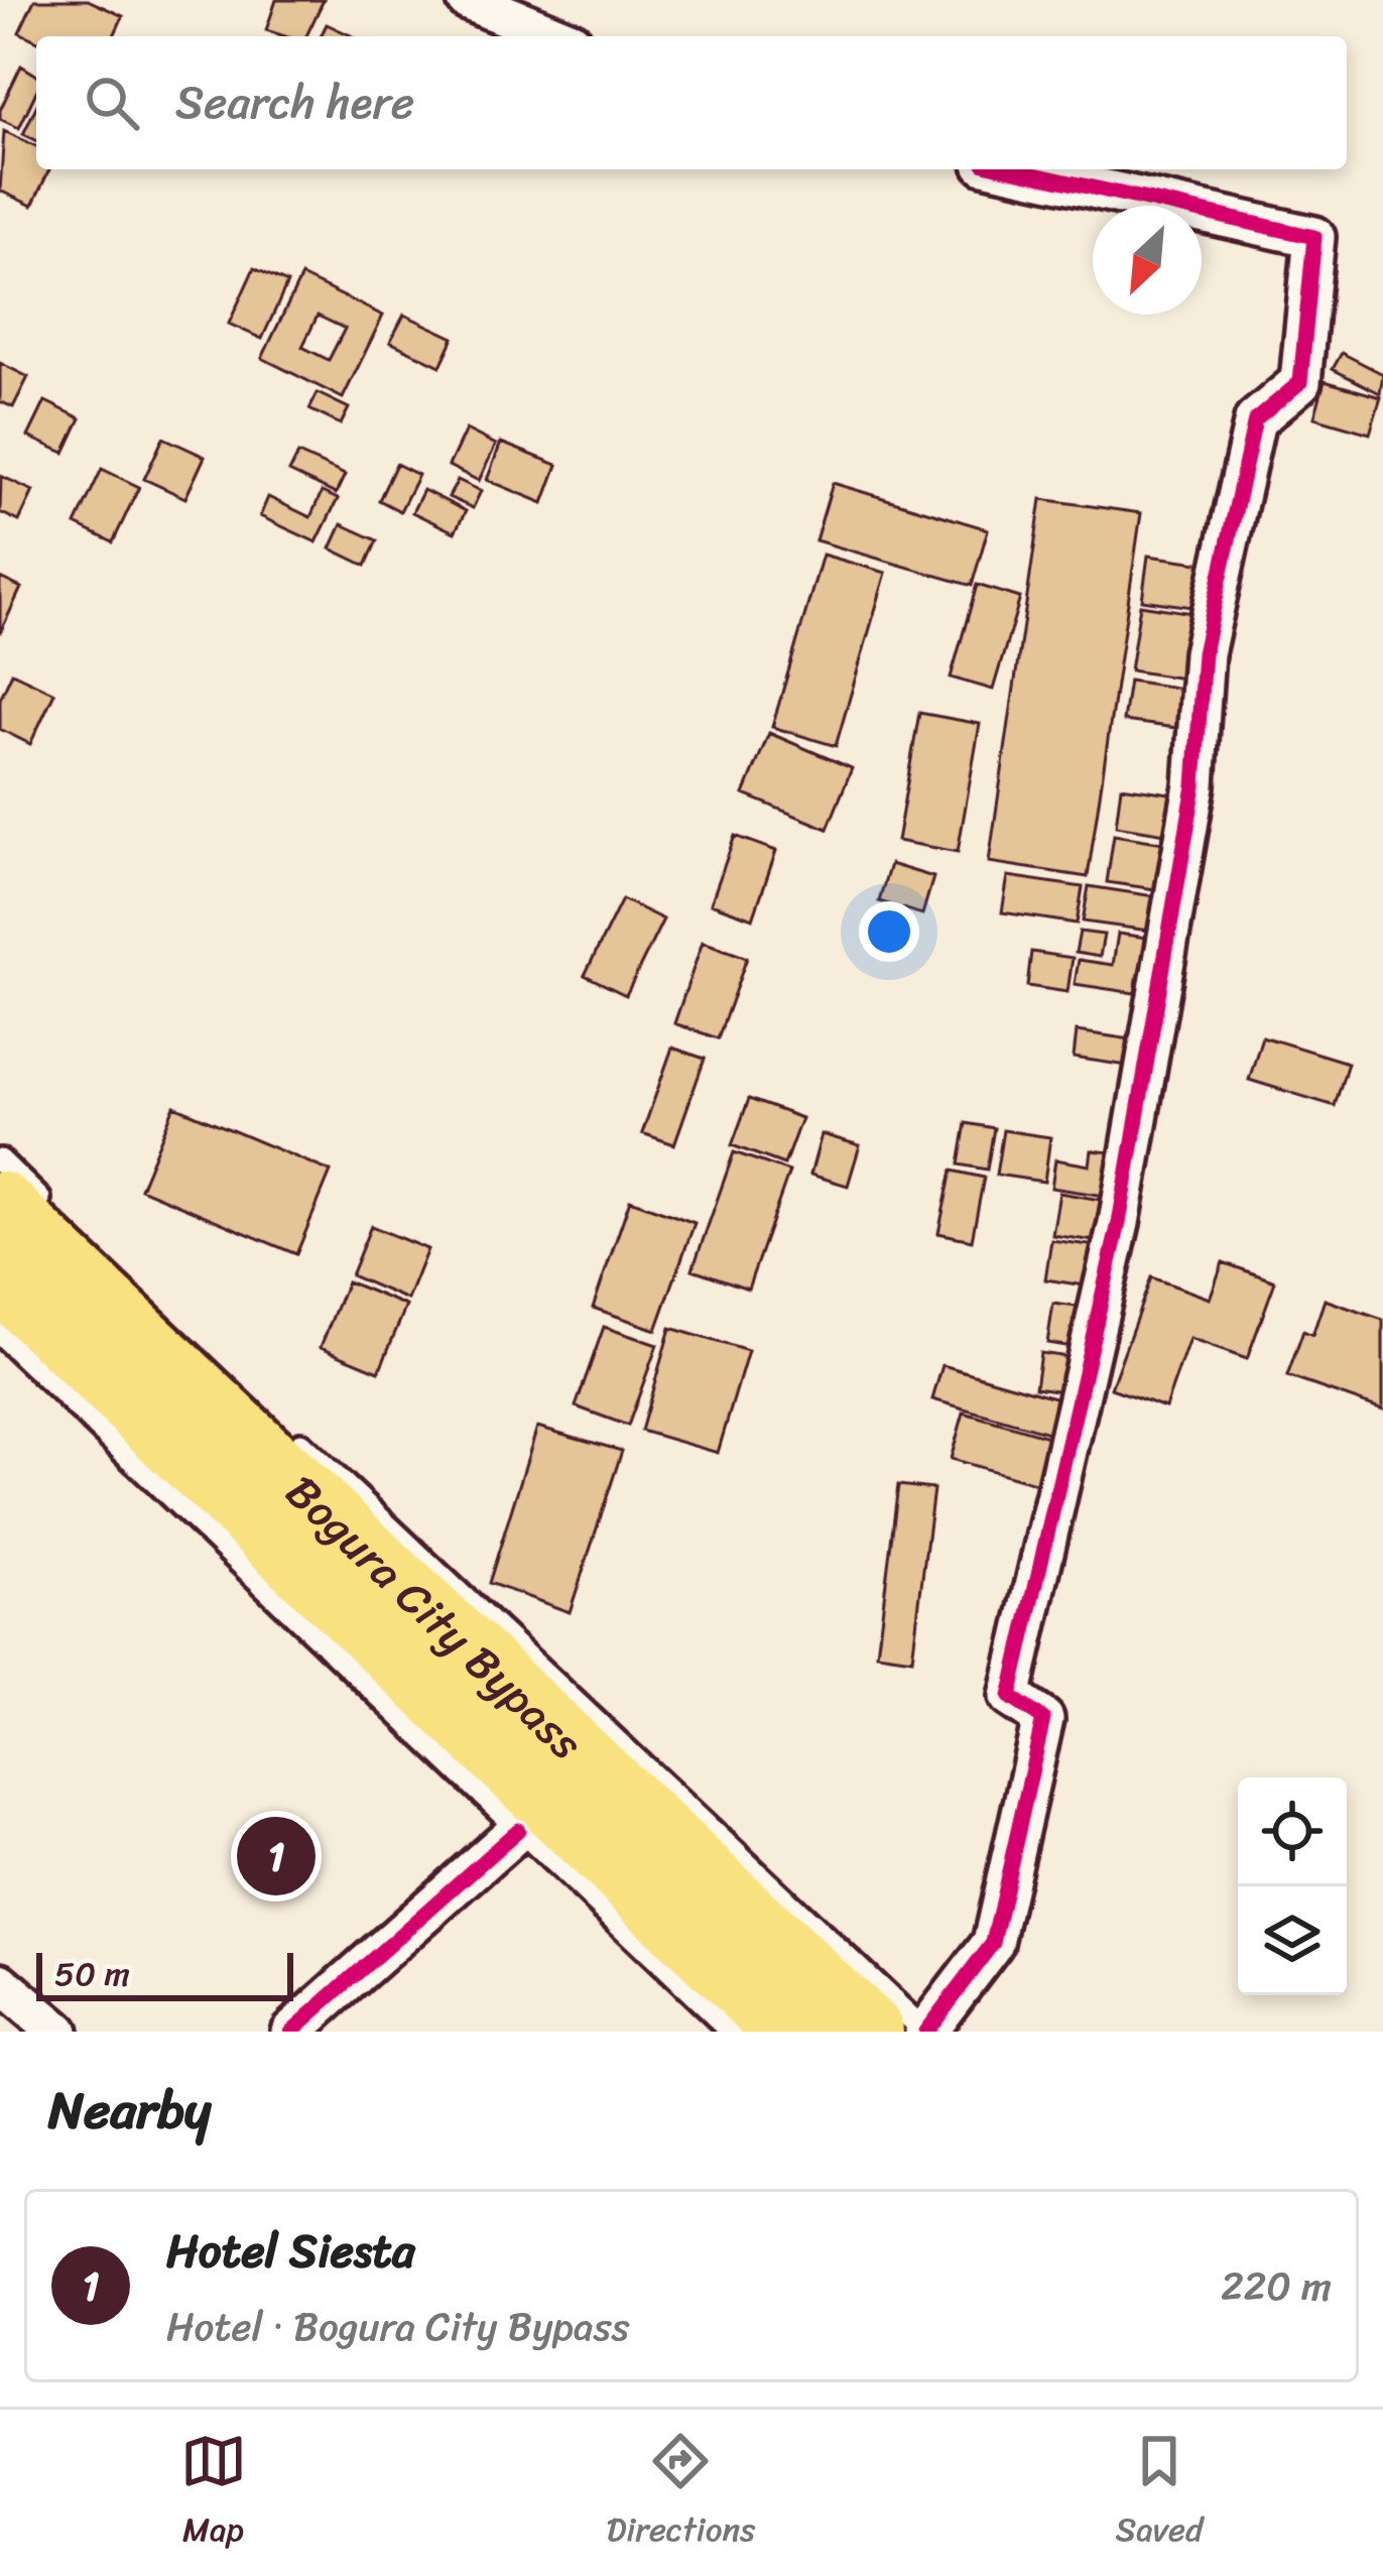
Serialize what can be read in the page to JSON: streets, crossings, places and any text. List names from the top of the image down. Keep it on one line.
{"streets":{"highway":["Bogura City Bypass"]},"scale_bar":"50 m","north":"bottom left","page":{"search":"Search here","pins":"1","scale":"50 m","heading":"Nearby","list":[{"mark":"1","name":"Hotel Siesta","note":"Hotel · Bogura City Bypass","value":"220 m"}],"nav":["Map","Directions","Saved"]}}
